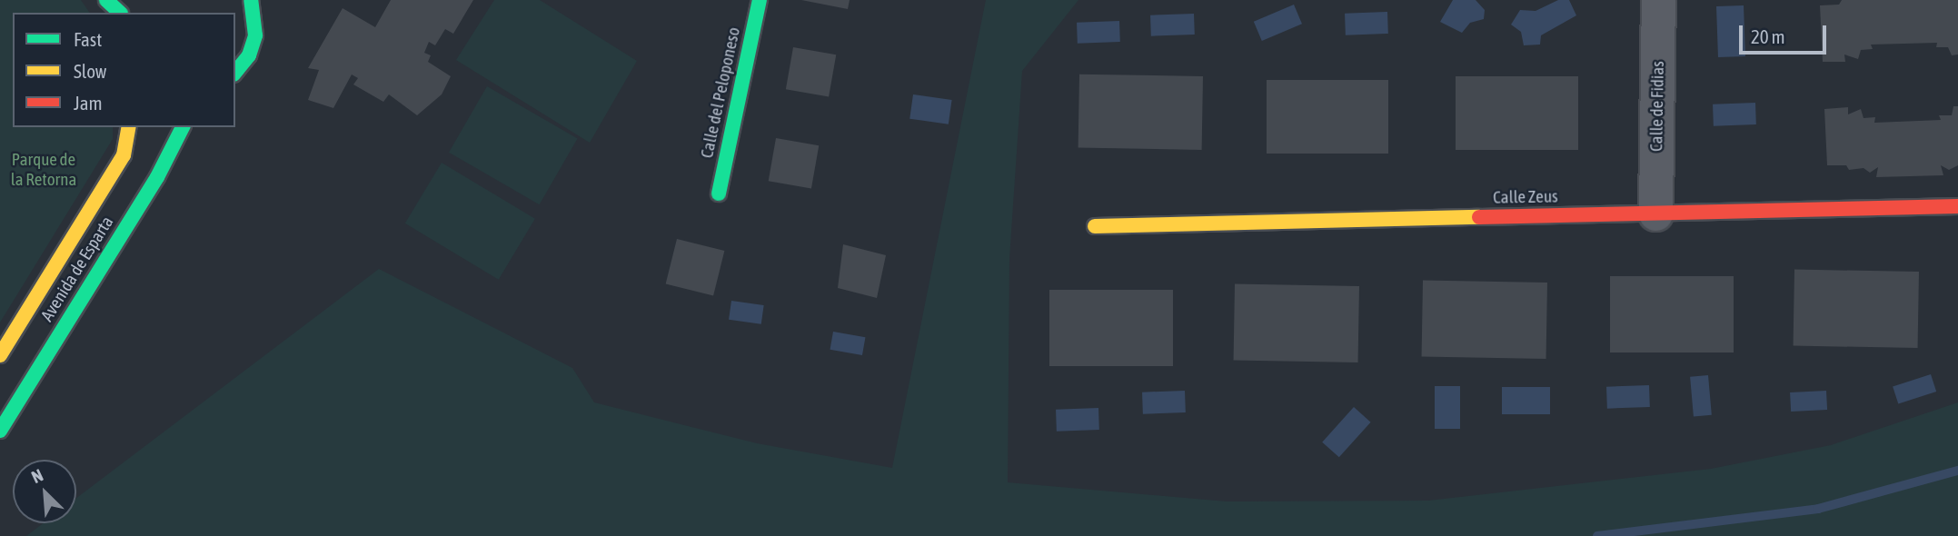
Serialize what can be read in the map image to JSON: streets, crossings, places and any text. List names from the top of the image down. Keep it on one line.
{"streets":{"street":["Calle del Peloponeso","Calle de Fidias","Calle Zeus","Avenida de Esparta"]},"crossings":[["Calle de Fidias","Calle Zeus"]],"parks":["Parque de la Retorna"],"legend":["Fast","Slow","Jam"],"scale_bar":"20 m","north":"top left"}
